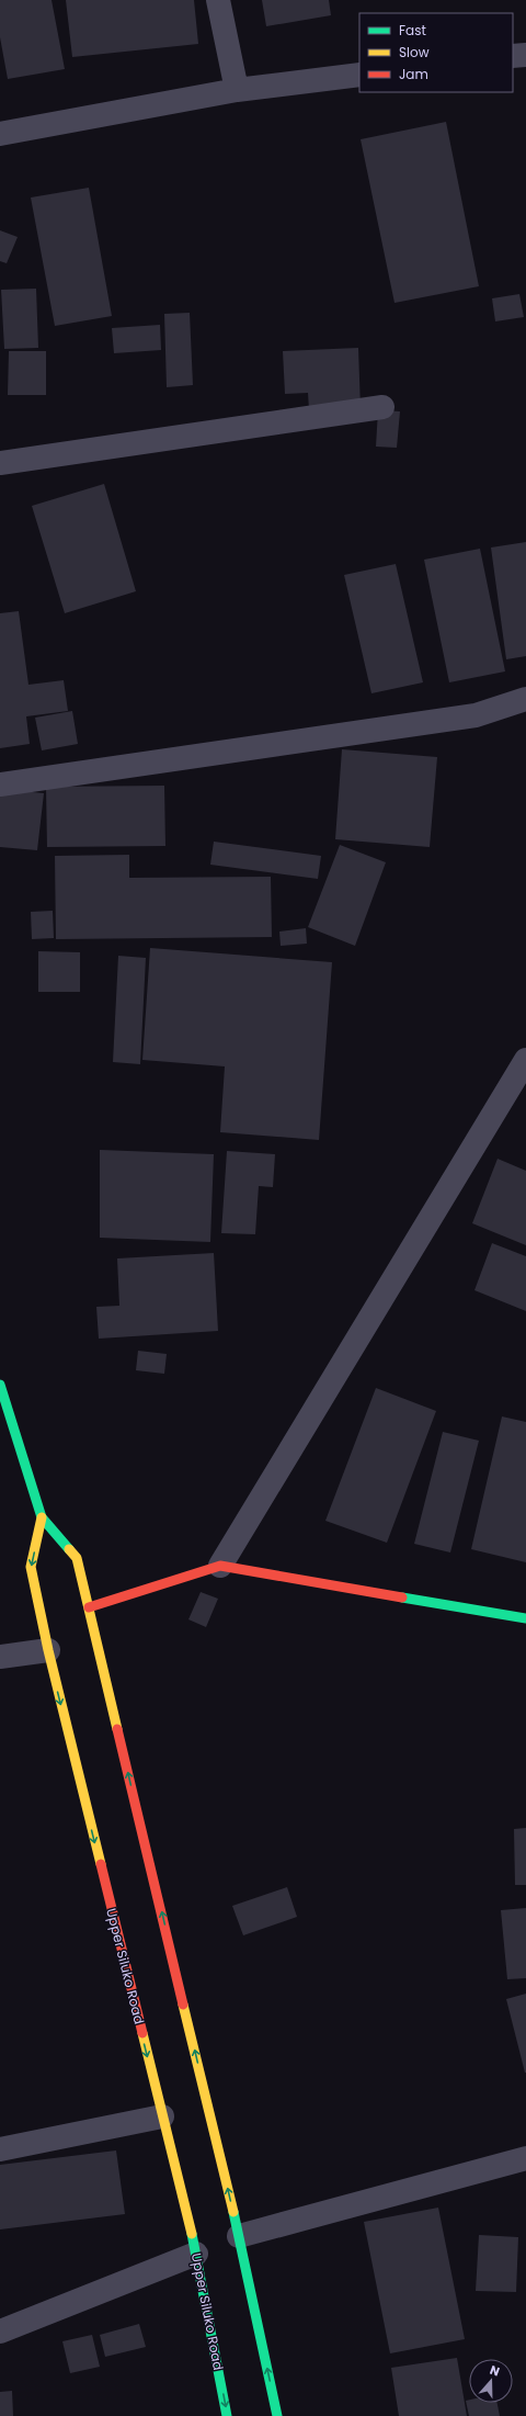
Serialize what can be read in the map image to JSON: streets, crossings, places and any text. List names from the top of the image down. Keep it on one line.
{"streets":{"main road":["Upper Siluko Road"]},"legend":["Fast","Slow","Jam"],"north":"top"}
